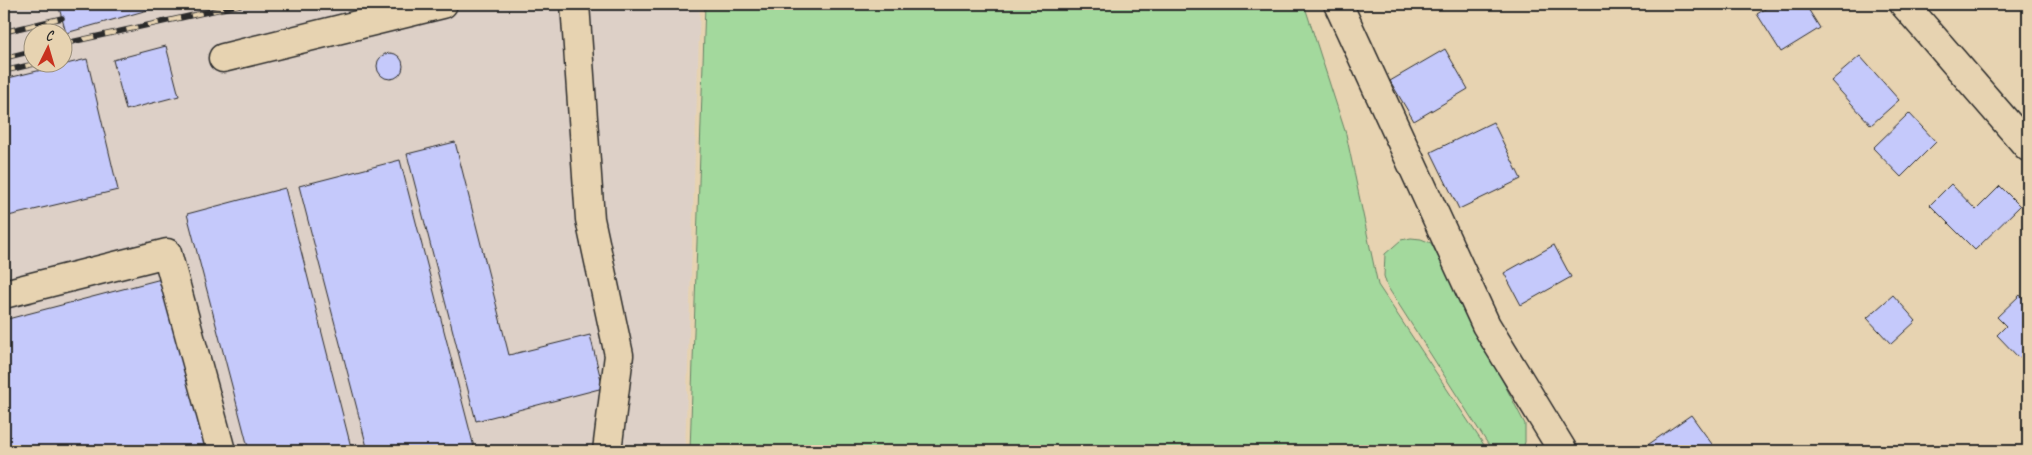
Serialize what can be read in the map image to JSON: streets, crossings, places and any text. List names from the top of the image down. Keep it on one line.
{"north":"top"}
